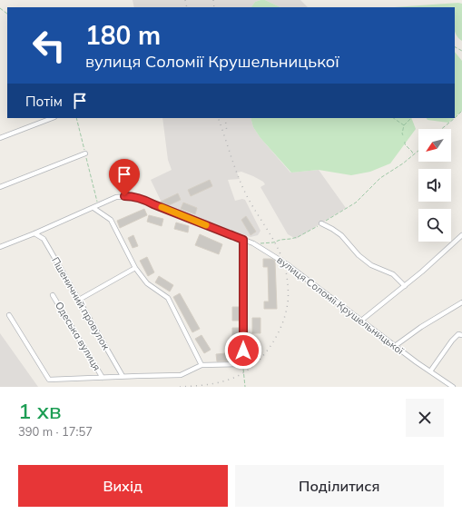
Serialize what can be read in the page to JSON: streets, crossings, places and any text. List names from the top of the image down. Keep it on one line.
{"streets":{"street":["Пшеничний провулок","вулиця Соломії Крушельницької","Одеська вулиця"]},"crossings":[["Пшеничний провулок","вулиця Соломії Крушельницької"],["Пшеничний провулок","Одеська вулиця"]],"north":"bottom left","page":{"turn":["180 m","вулиця Соломії Крушельницької"],"then":"Потім","heading":["1 хв","390 m · 17:57"],"buttons":["Вихід","Поділитися"]}}
